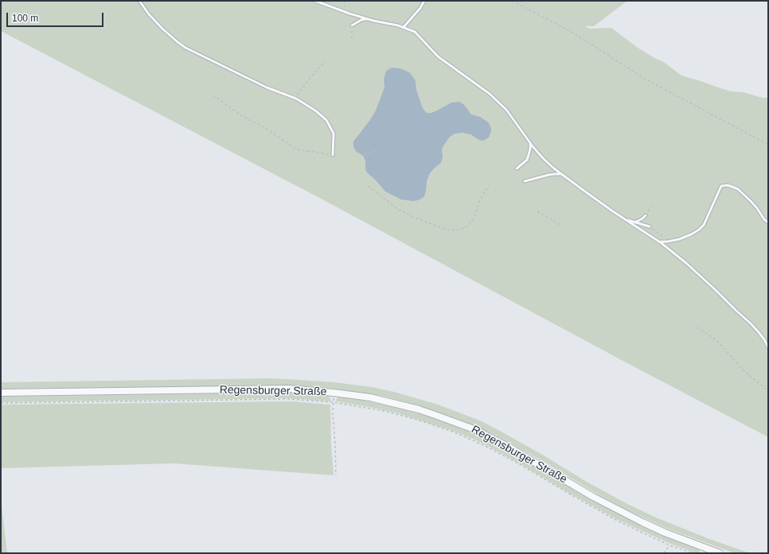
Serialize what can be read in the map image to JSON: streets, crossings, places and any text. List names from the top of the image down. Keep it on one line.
{"streets":{"street":["Regensburger Straße"]},"scale_bar":"100 m"}
